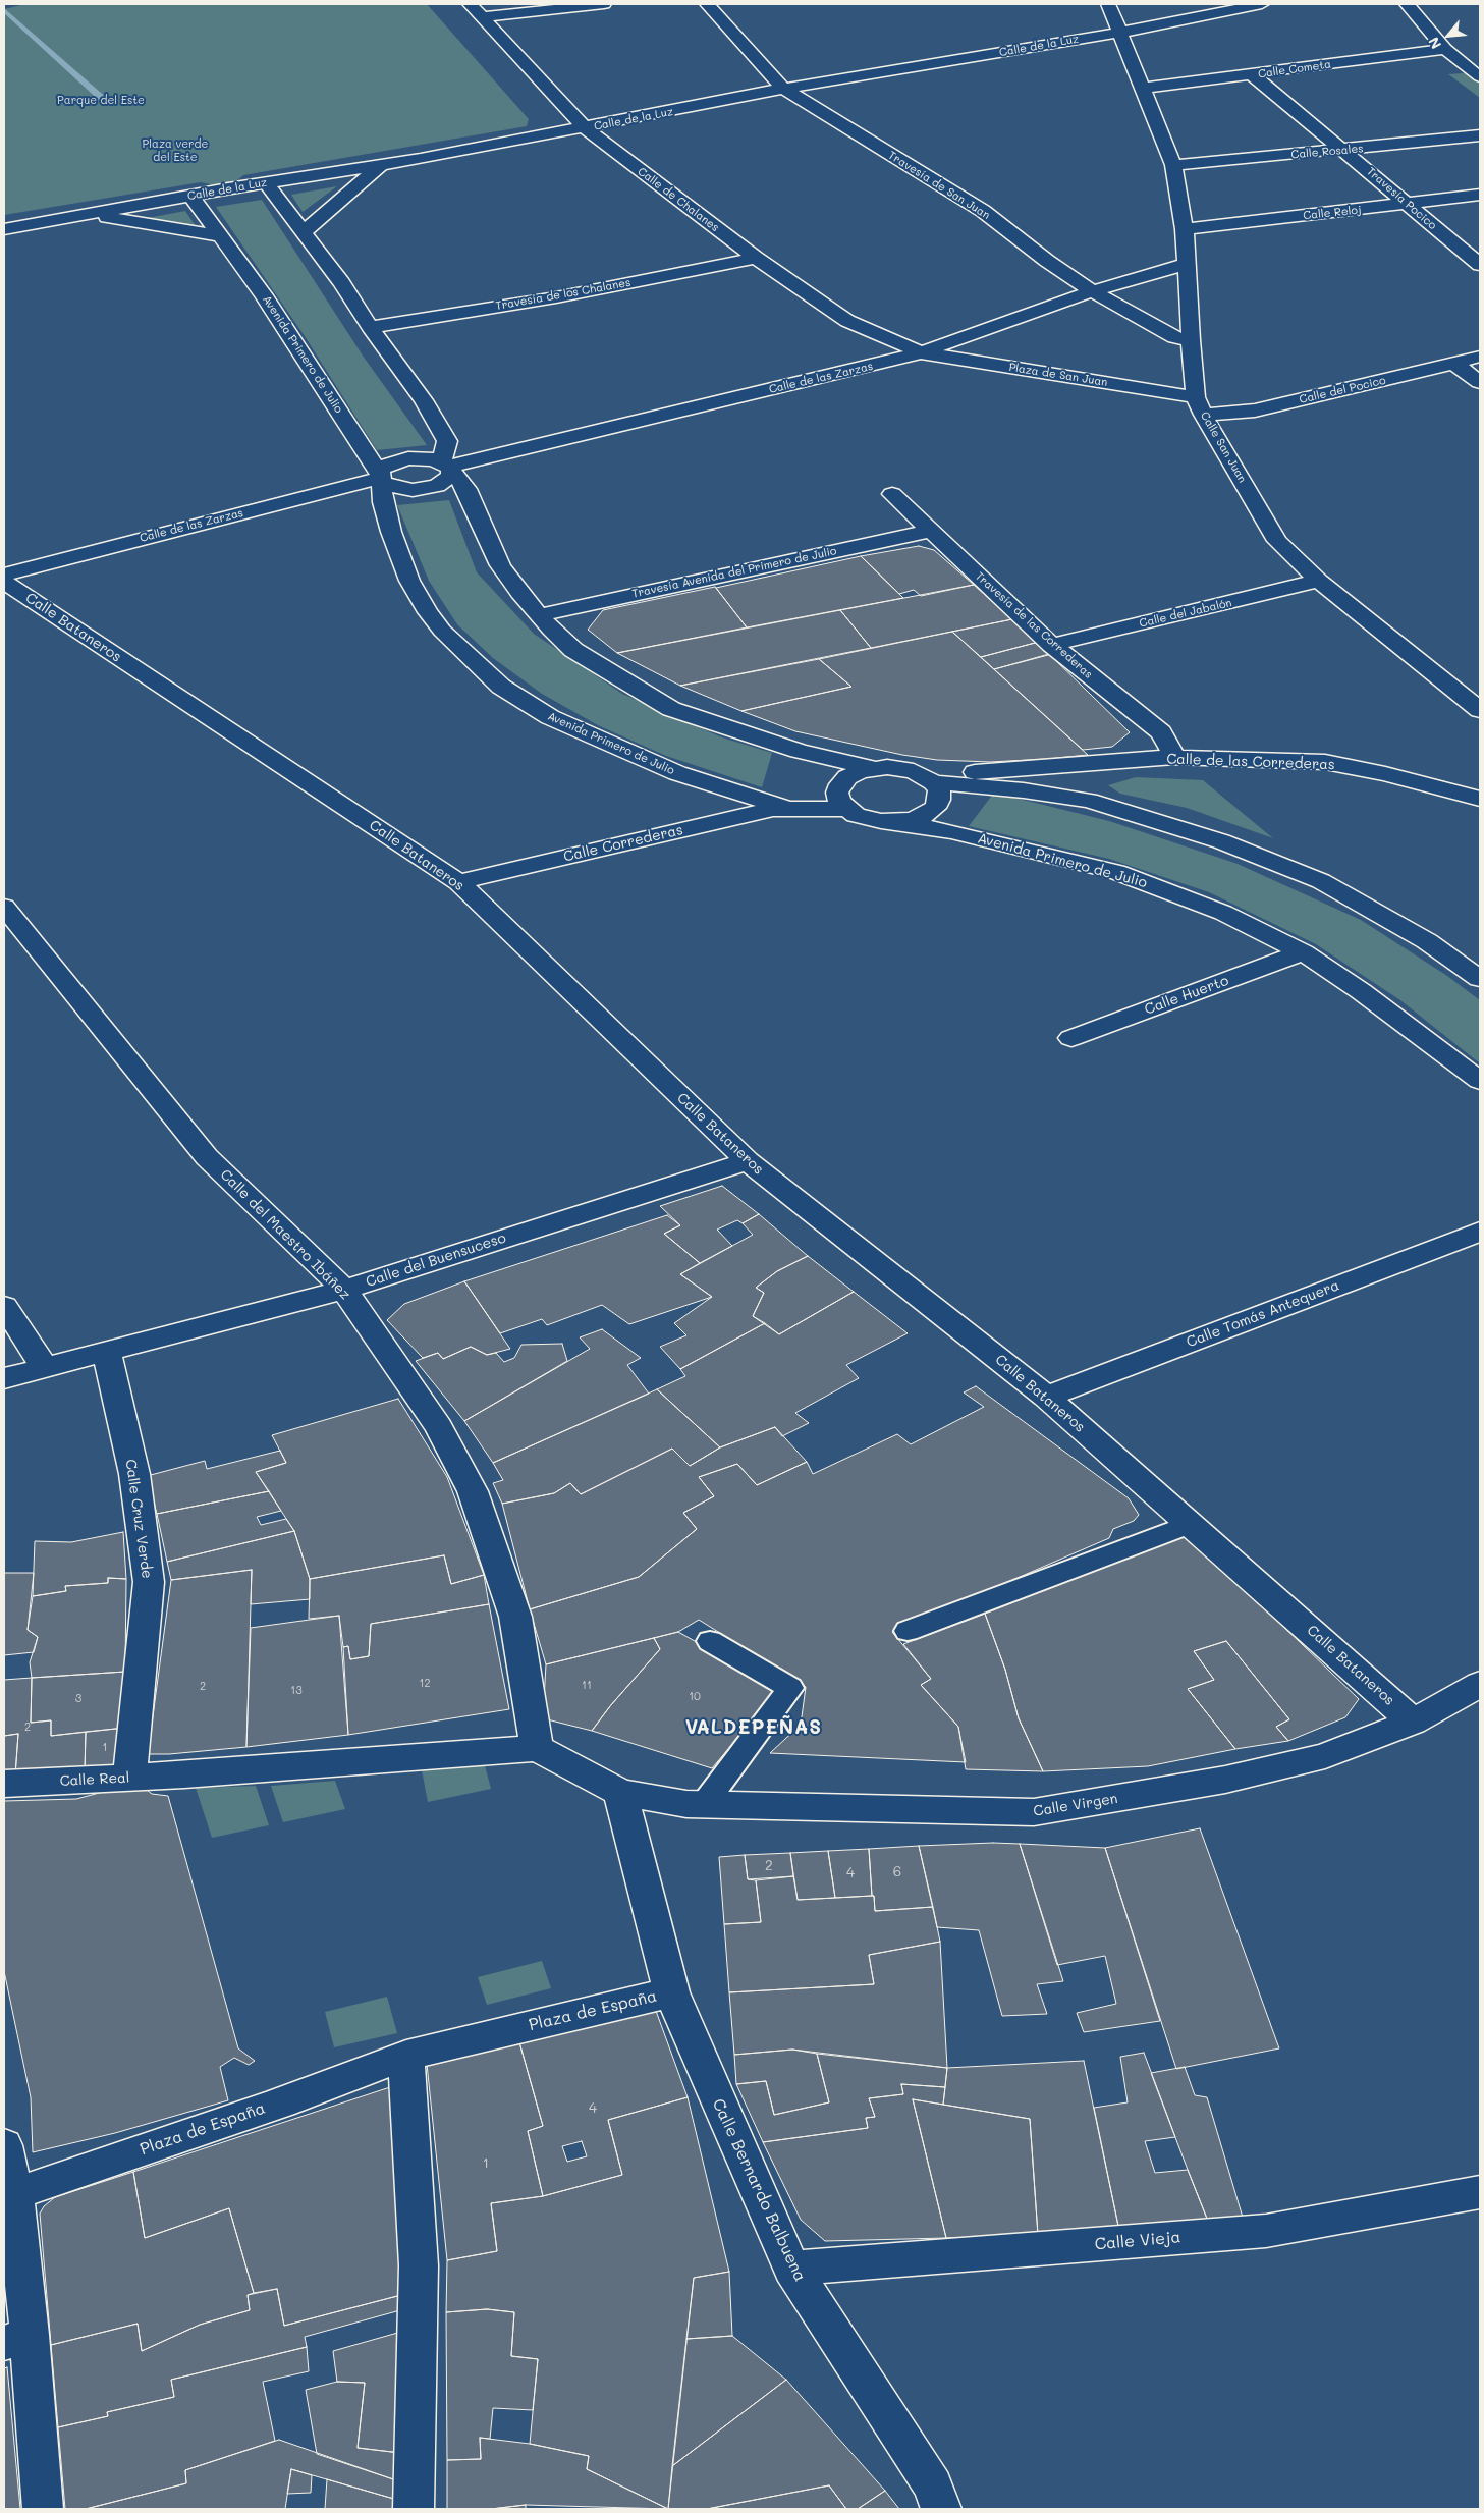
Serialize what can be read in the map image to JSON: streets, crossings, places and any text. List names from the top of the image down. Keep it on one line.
{"streets":{"street":["Calle de la Luz","Calle Cometa","Calle Rosales","Travesía de San Juan","Travesía Pocico","Calle de Chalanes","Calle Reloj","Travesía de los Chalanes","Avenida Primero de Julio","Plaza de San Juan","Calle de las Zarzas","Calle del Pocico","Calle San Juan","Travesía Avenida del Primero de Julio","Calle del Jabalón","Travesía de las Correderas","Calle Bataneros","Calle de las Correderas","Calle Correderas","Calle Huerto","Calle del Maestro Ibáñez","Calle del Buensuceso","Calle Tomás Antequera","Calle Cruz Verde","Calle Real","Calle Virgen","Plaza de España","Calle Bernardo Balbuena","Calle Vieja"]},"crossings":[["Calle de la Luz","Travesía de San Juan"],["Calle de la Luz","Calle de Chalanes"],["Calle de la Luz","Avenida Primero de Julio"],["Calle de la Luz","Calle San Juan"],["Calle Cometa","Travesía Pocico"],["Calle Cometa","Calle San Juan"],["Calle Rosales","Travesía Pocico"],["Calle Rosales","Calle San Juan"],["Travesía de San Juan","Calle de las Zarzas"],["Travesía de San Juan","Calle San Juan"],["Travesía Pocico","Calle Reloj"],["Calle de Chalanes","Travesía de los Chalanes"],["Calle de Chalanes","Plaza de San Juan"],["Calle de Chalanes","Calle de las Zarzas"],["Calle Reloj","Calle San Juan"],["Avenida Primero de Julio","Calle de las Zarzas"],["Avenida Primero de Julio","Calle Correderas"],["Avenida Primero de Julio","Calle Huerto"],["Plaza de San Juan","Calle de las Zarzas"],["Plaza de San Juan","Calle San Juan"],["Calle de las Zarzas","Calle San Juan"],["Calle del Pocico","Calle San Juan"],["Calle San Juan","Calle del Jabalón"],["Travesía Avenida del Primero de Julio","Travesía de las Correderas"],["Calle del Jabalón","Travesía de las Correderas"],["Travesía de las Correderas","Calle de las Correderas"],["Calle Bataneros","Calle Correderas"],["Calle Bataneros","Calle del Buensuceso"],["Calle Bataneros","Calle Tomás Antequera"],["Calle Bataneros","Calle Virgen"],["Calle del Maestro Ibáñez","Calle del Buensuceso"],["Calle del Maestro Ibáñez","Calle Real"],["Calle del Buensuceso","Calle Cruz Verde"],["Calle Cruz Verde","Calle Real"],["Calle Virgen","Plaza de España"],["Plaza de España","Calle Bernardo Balbuena"],["Calle Bernardo Balbuena","Calle Vieja"]],"districts":["VALDEPEÑAS"],"parks":["Parque del Este","Plaza verde del Este"],"house_numbers":["12","11","2","13","10","3","2","1","2","6","4","4","1"],"north":"bottom left"}
